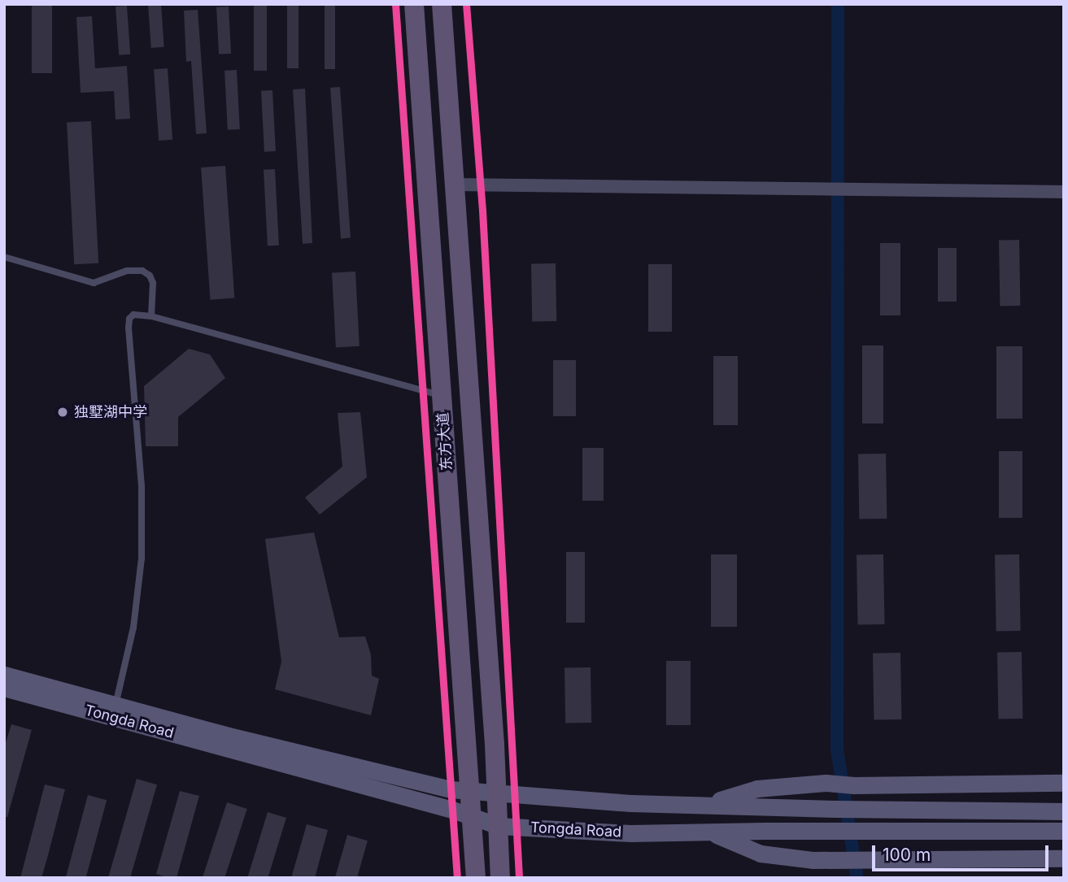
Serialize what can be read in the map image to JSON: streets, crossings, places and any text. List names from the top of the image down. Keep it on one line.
{"streets":{"main road":["东方大道","Tongda Road"]},"crossings":[["东方大道","Tongda Road"]],"places":["独墅湖中学"],"scale_bar":"100 m"}
